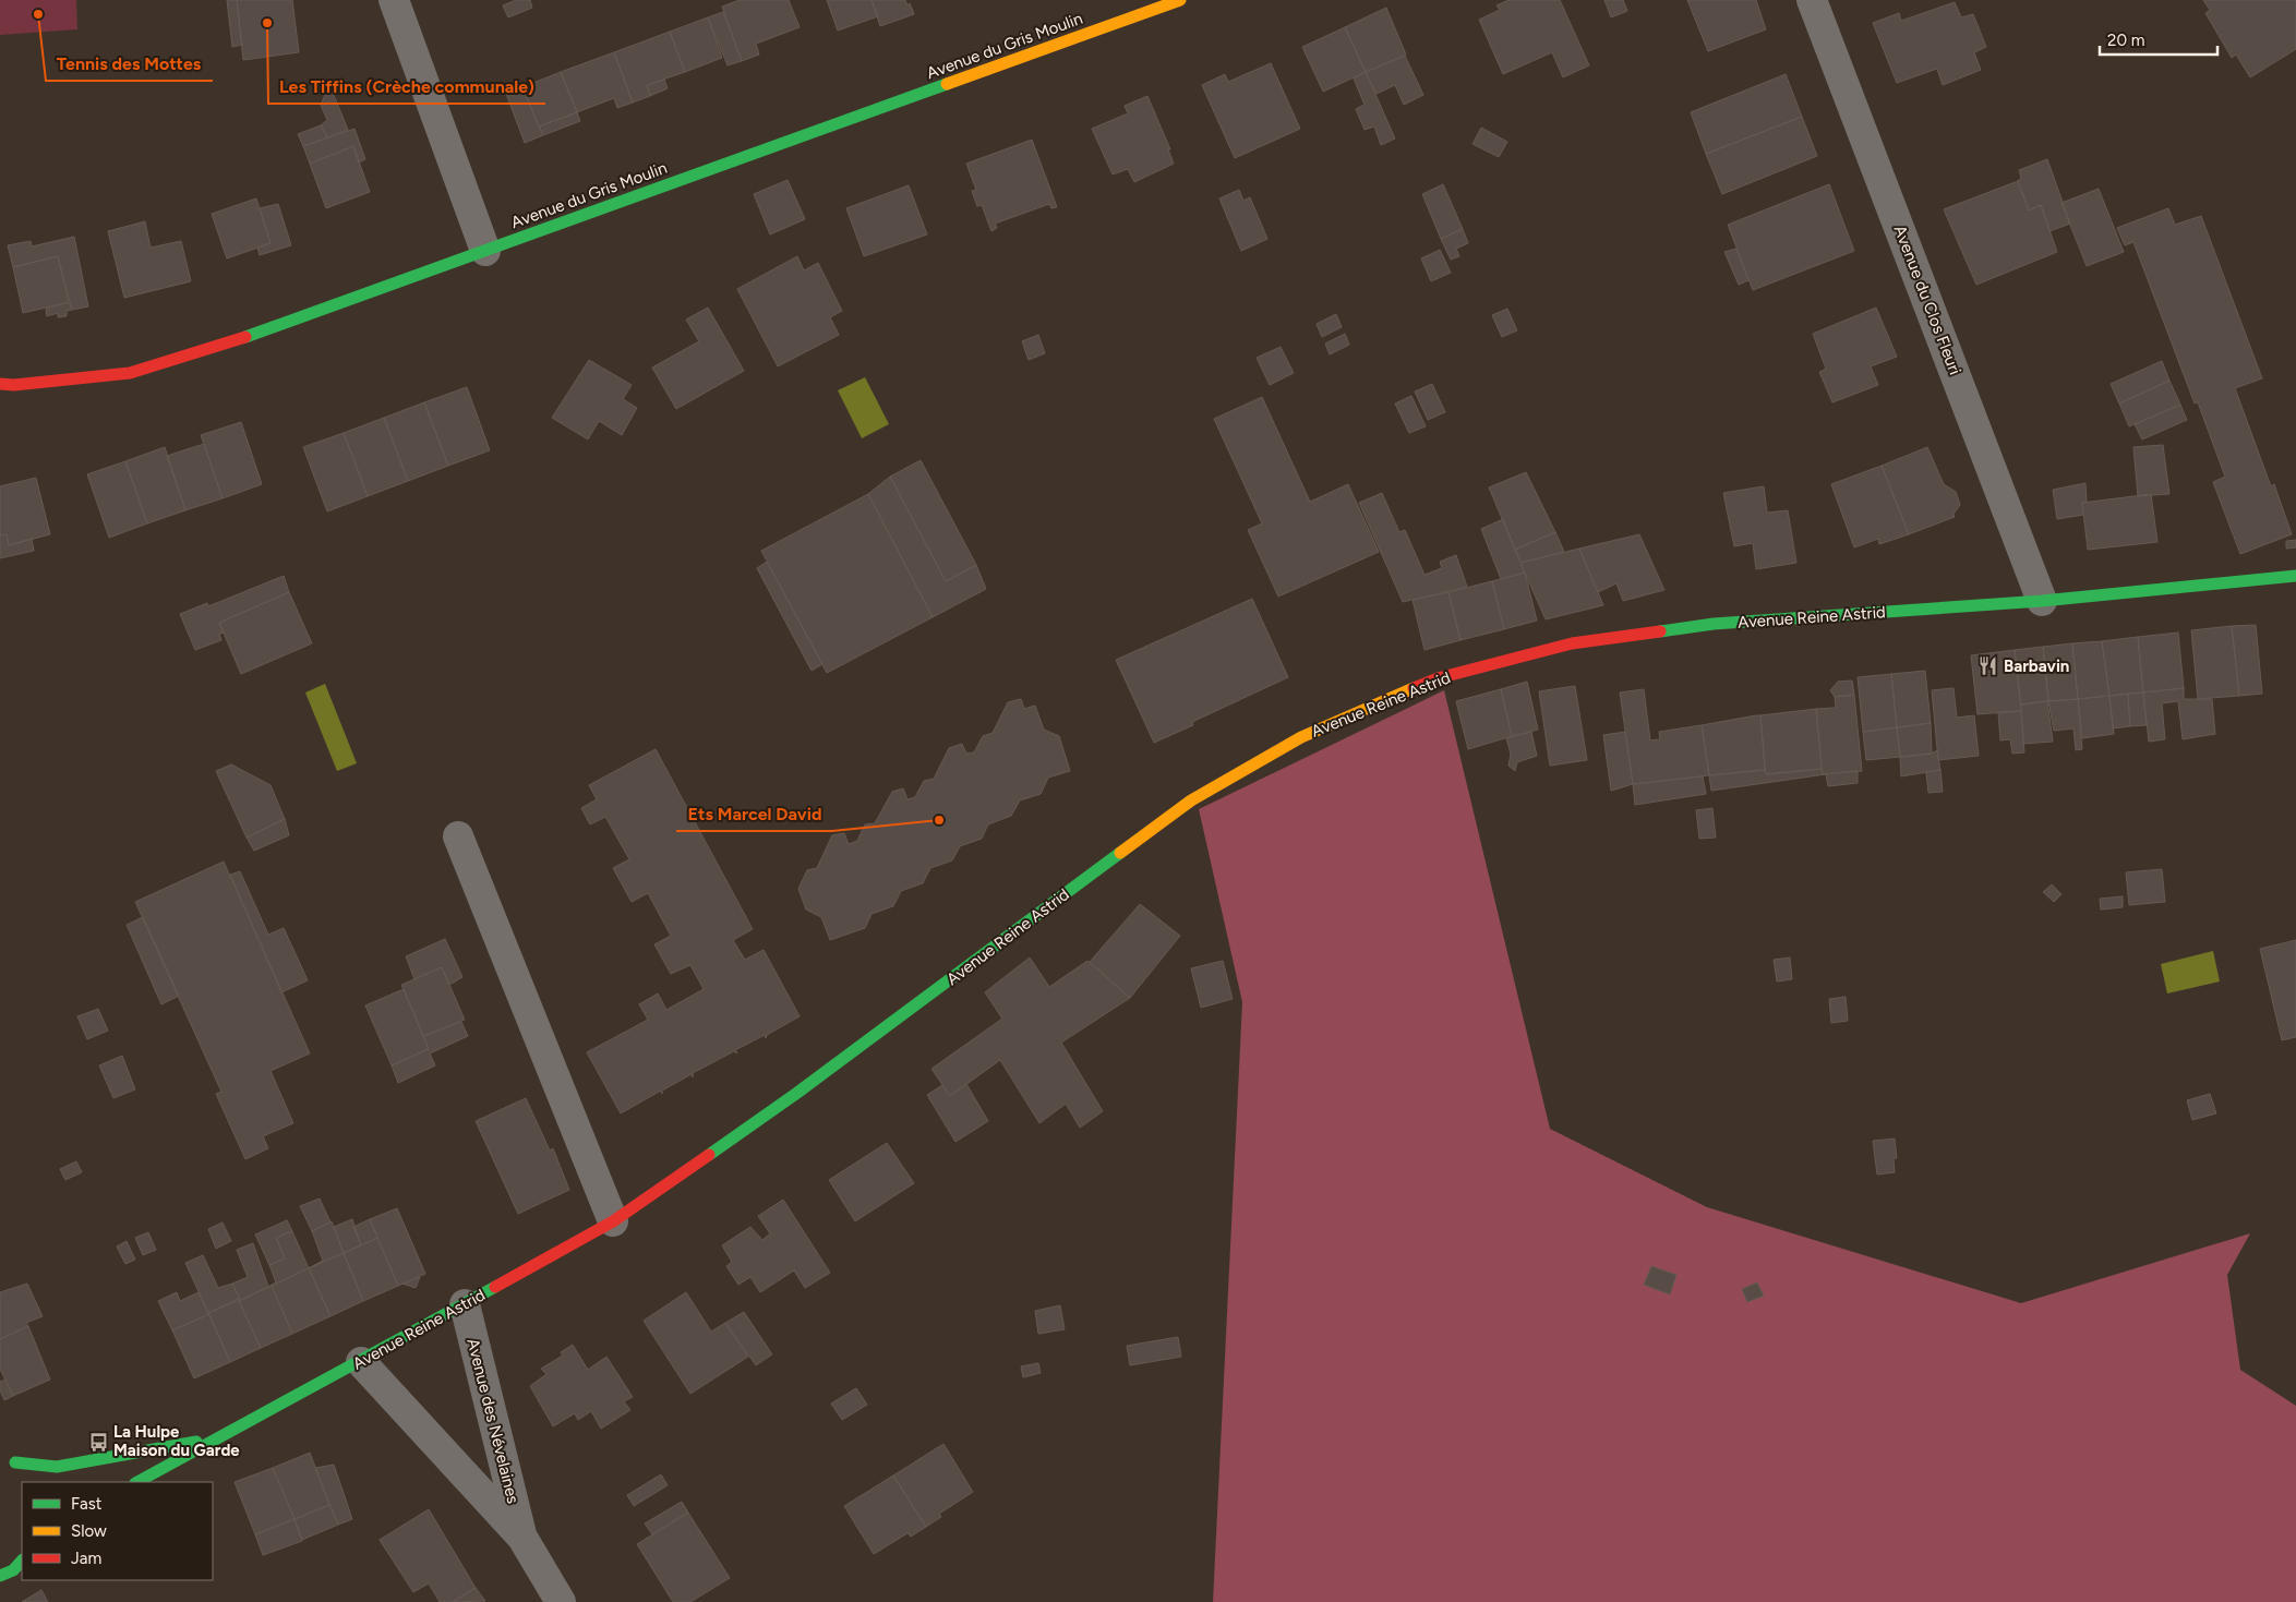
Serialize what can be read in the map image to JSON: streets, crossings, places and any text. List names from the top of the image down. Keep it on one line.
{"streets":{"main road":["Avenue du Gris Moulin","Avenue Reine Astrid"],"street":["Avenue du Clos Fleuri","Avenue des Névelaines"]},"crossings":[["Avenue du Clos Fleuri","Avenue Reine Astrid"],["Avenue Reine Astrid","Avenue des Névelaines"]],"places":{"other":["Tennis des Mottes","Les Tiffins (Crèche communale)","Ets Marcel David"],"restaurant":["Barbavin"],"bus stop":["La Hulpe Maison du Garde"]},"legend":["Fast","Slow","Jam"],"scale_bar":"20 m"}
